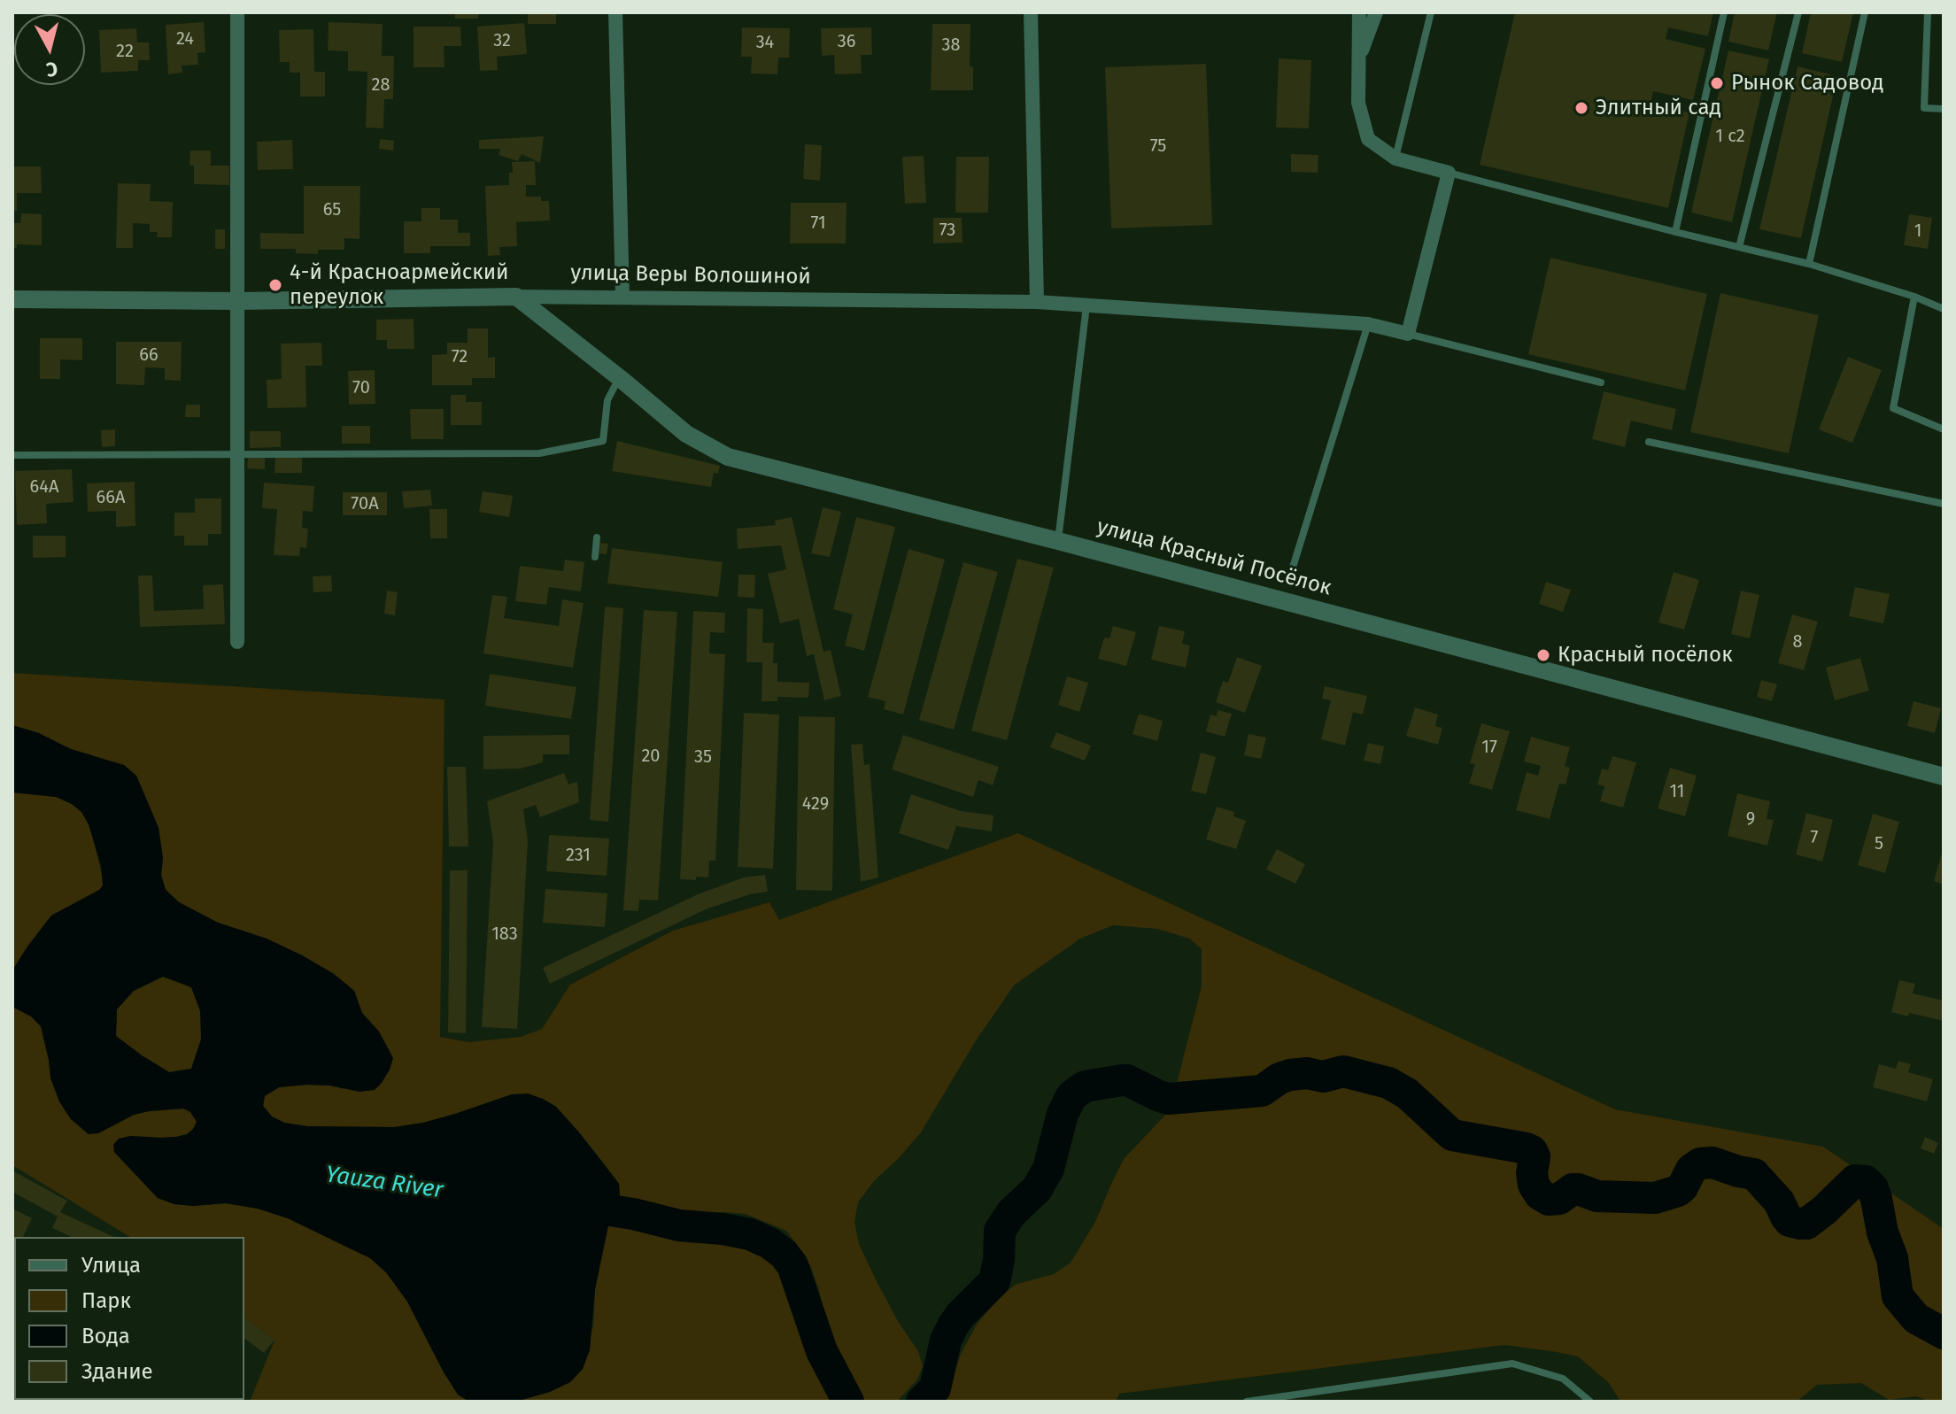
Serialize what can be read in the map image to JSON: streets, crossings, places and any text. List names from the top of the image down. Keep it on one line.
{"streets":{"street":["улица Веры Волошиной","улица Красный Посёлок"]},"crossings":[["улица Веры Волошиной","улица Красный Посёлок"]],"water":["Yauza River"],"places":["Рынок Садовод","Элитный сад","4-й Красноармейский переулок","Красный посёлок"],"house_numbers":["24","32","36","34","38","22","28","1 с2","75","65","71","73","1","66","72","70","64А","66А","70А","8","17","20","35","11","429","9","7","5","231","183"],"legend":["Улица","Парк","Вода","Здание"],"north":"bottom"}
